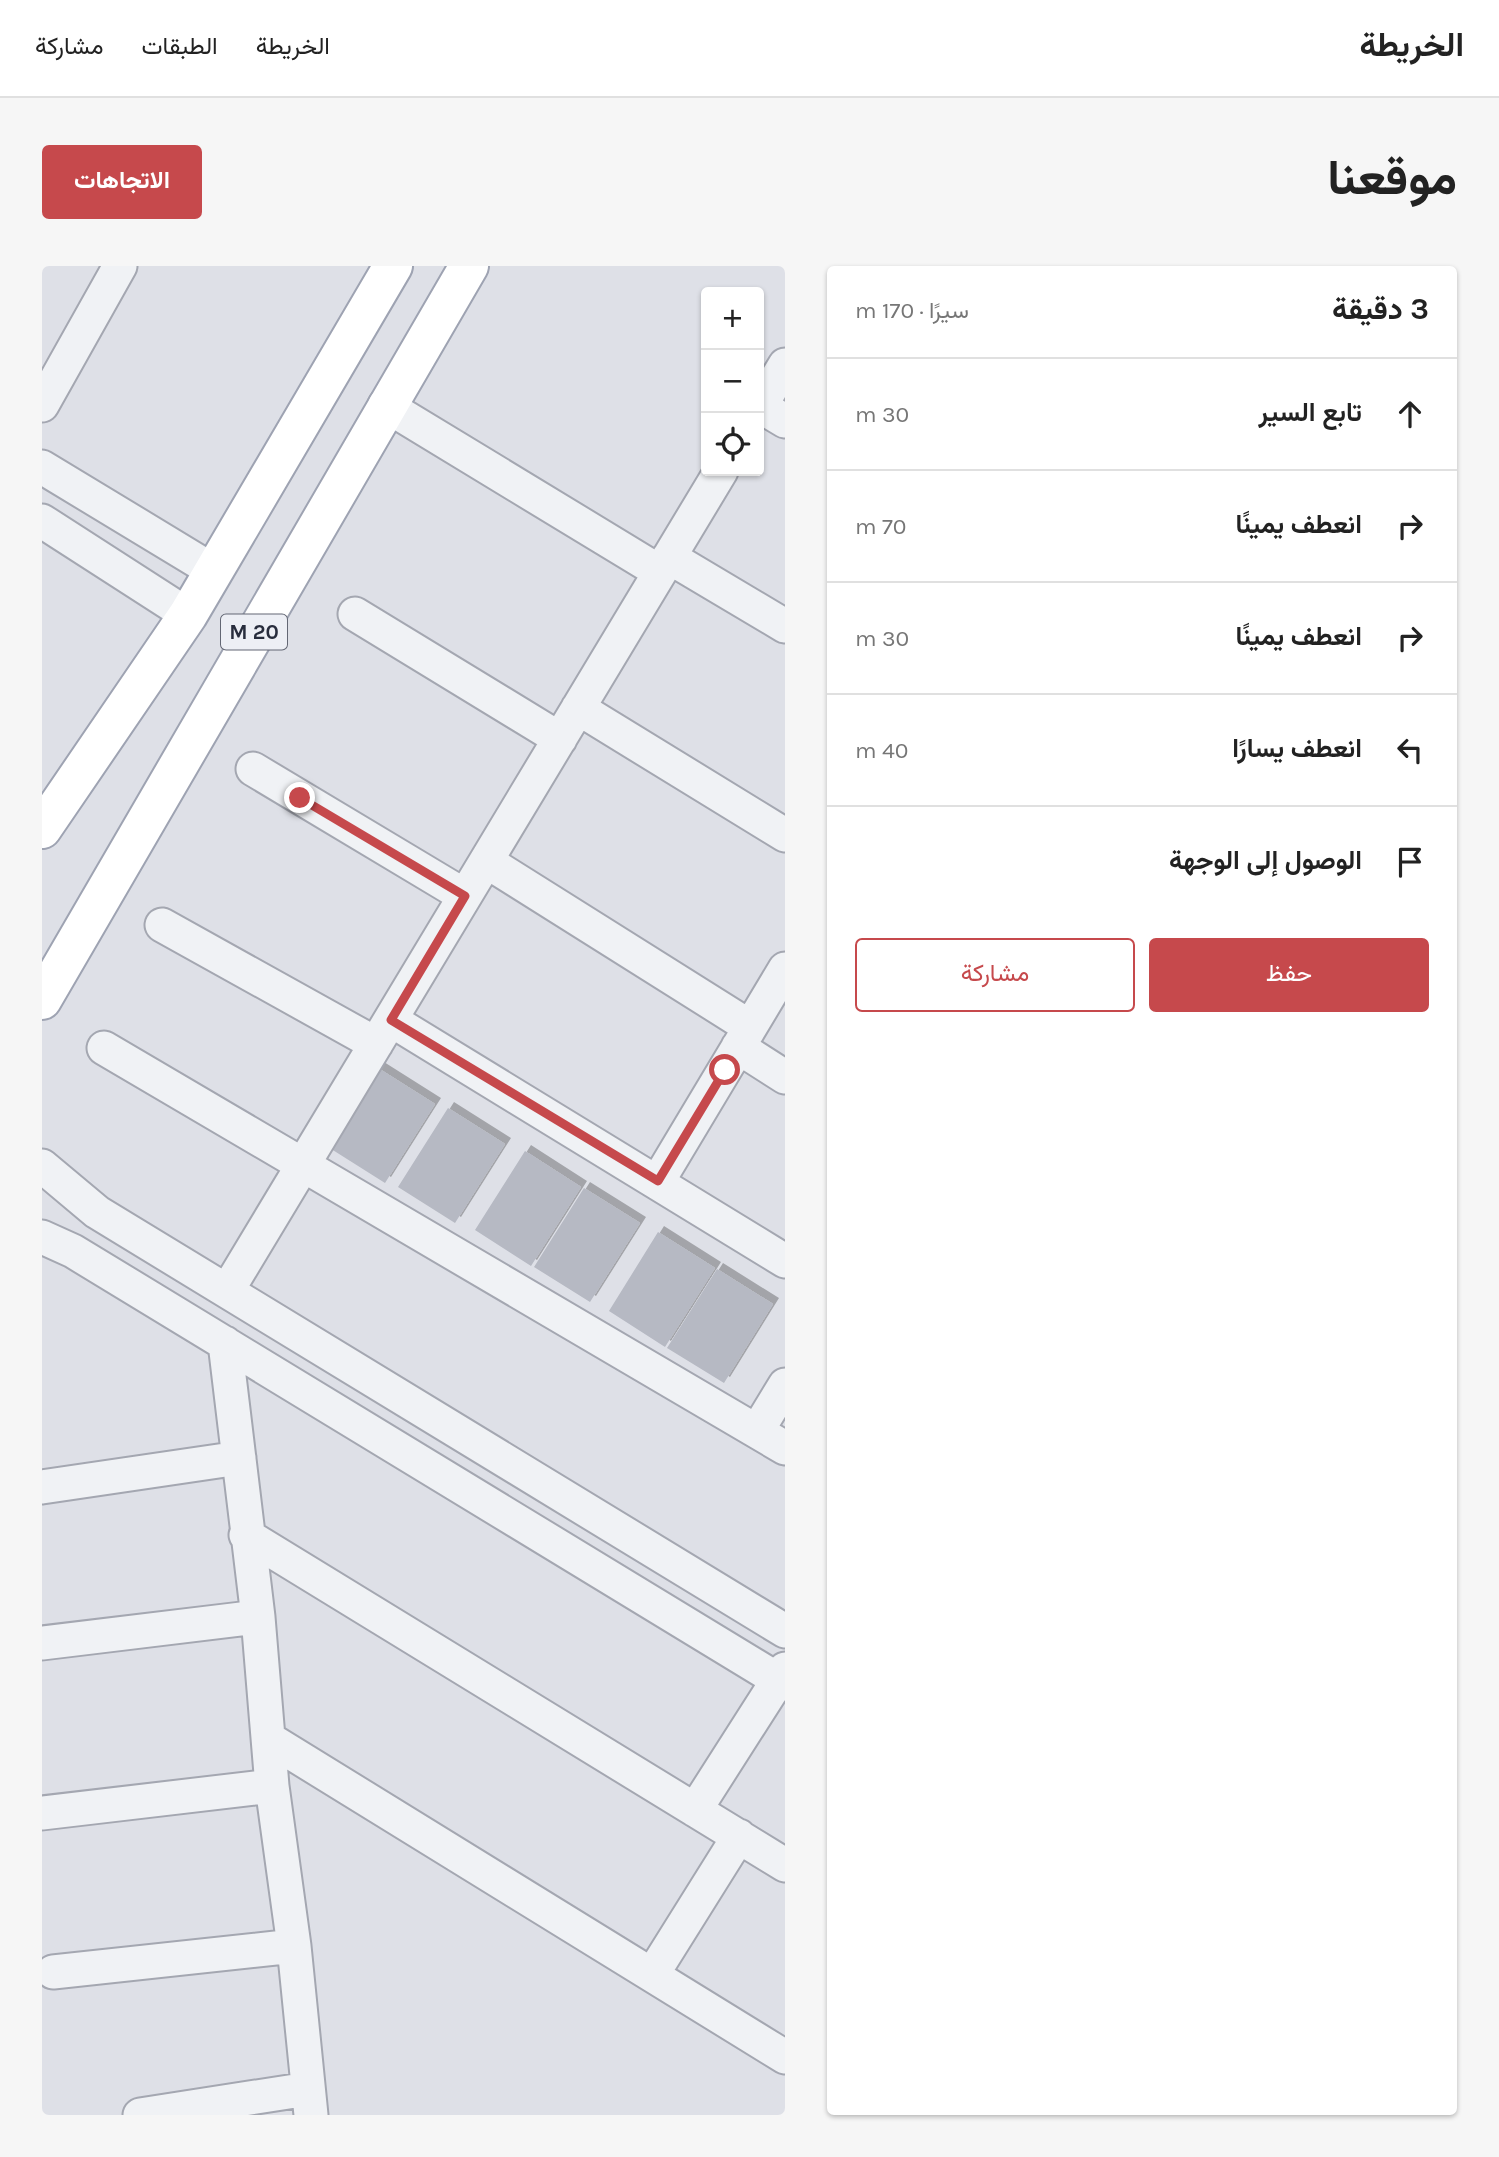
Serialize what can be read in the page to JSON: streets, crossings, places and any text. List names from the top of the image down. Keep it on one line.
{"streets":{"main road":["M 20"]},"page":{"header":"الخريطة","nav":["الخريطة","الطبقات","مشاركة"],"title":"موقعنا","buttons":["الاتجاهات",["حفظ","مشاركة"]],"heading":["3 دقيقة","سيرًا · 170 m"],"map_buttons":["+","−"],"list":[["تابع السير","30 m"],["انعطف يمينًا","70 m"],["انعطف يمينًا","30 m"],["انعطف يسارًا","40 m"],"الوصول إلى الوجهة"]}}
